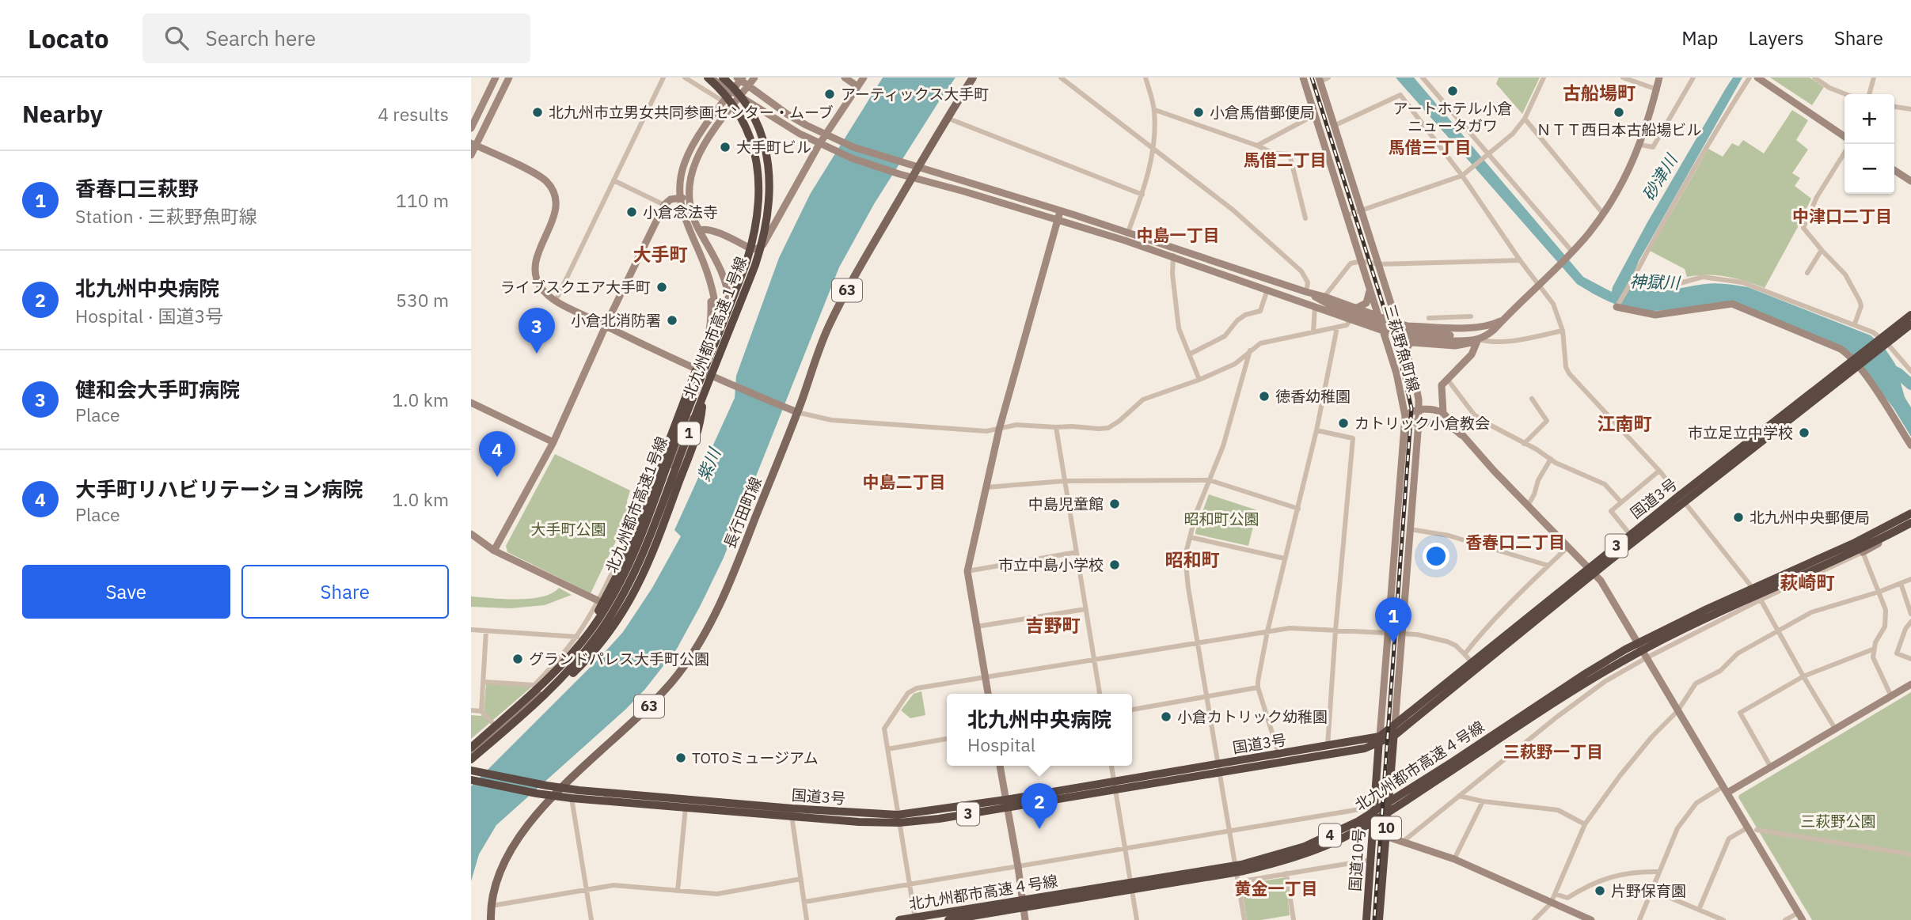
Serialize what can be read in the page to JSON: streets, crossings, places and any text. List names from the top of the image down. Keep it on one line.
{"streets":{"highway":["北九州都市高速１号線","1","国道3号","北九州都市高速1号線","3","北九州都市高速４号線","10","4","国道10号"],"main road":["63","長行田町線"],"street":["三萩野魚町線"]},"crossings":[["三萩野魚町線","国道3号"],["三萩野魚町線","国道10号"],["国道3号","長行田町線"],["国道3号","国道10号"]],"districts":["古船場町","馬借三丁目","馬借二丁目","中津口二丁目","中島一丁目","大手町","江南町","中島二丁目","香春口二丁目","昭和町","萩崎町","吉野町","三萩野一丁目","黄金一丁目"],"water":["砂津川","神獄川","紫川"],"parks":["昭和町公園","大手町公園","三萩野公園"],"places":["アートホテル小倉 ニュータガワ","アーティックス大手町","北九州市立男女共同参画センター・ムーブ","小倉馬借郵便局","ＮＴＴ西日本古船場ビル","大手町ビル","小倉念法寺","ライブスクエア大手町","小倉北消防署","徳香幼稚園","カトリック小倉教会","市立足立中学校","中島児童館","北九州中央郵便局","市立中島小学校","グランドパレス大手町公園","小倉カトリック幼稚園","TOTOミュージアム","片野保育園"],"page":{"header":"Locato","search":"Search here","nav":["Map","Layers","Share"],"heading":["Nearby","4 results"],"map_buttons":["+","−"],"list":[{"mark":"1","name":"香春口三萩野","note":"Station · 三萩野魚町線","value":"110 m"},{"mark":"2","name":"北九州中央病院","note":"Hospital · 国道3号","value":"530 m"},{"mark":"3","name":"健和会大手町病院","note":"Place","value":"1.0 km"},{"mark":"4","name":"大手町リハビリテーション病院","note":"Place","value":"1.0 km"}],"pins":["3","4","1","2"],"buttons":["Save","Share"],"popup":["北九州中央病院","Hospital"]}}
